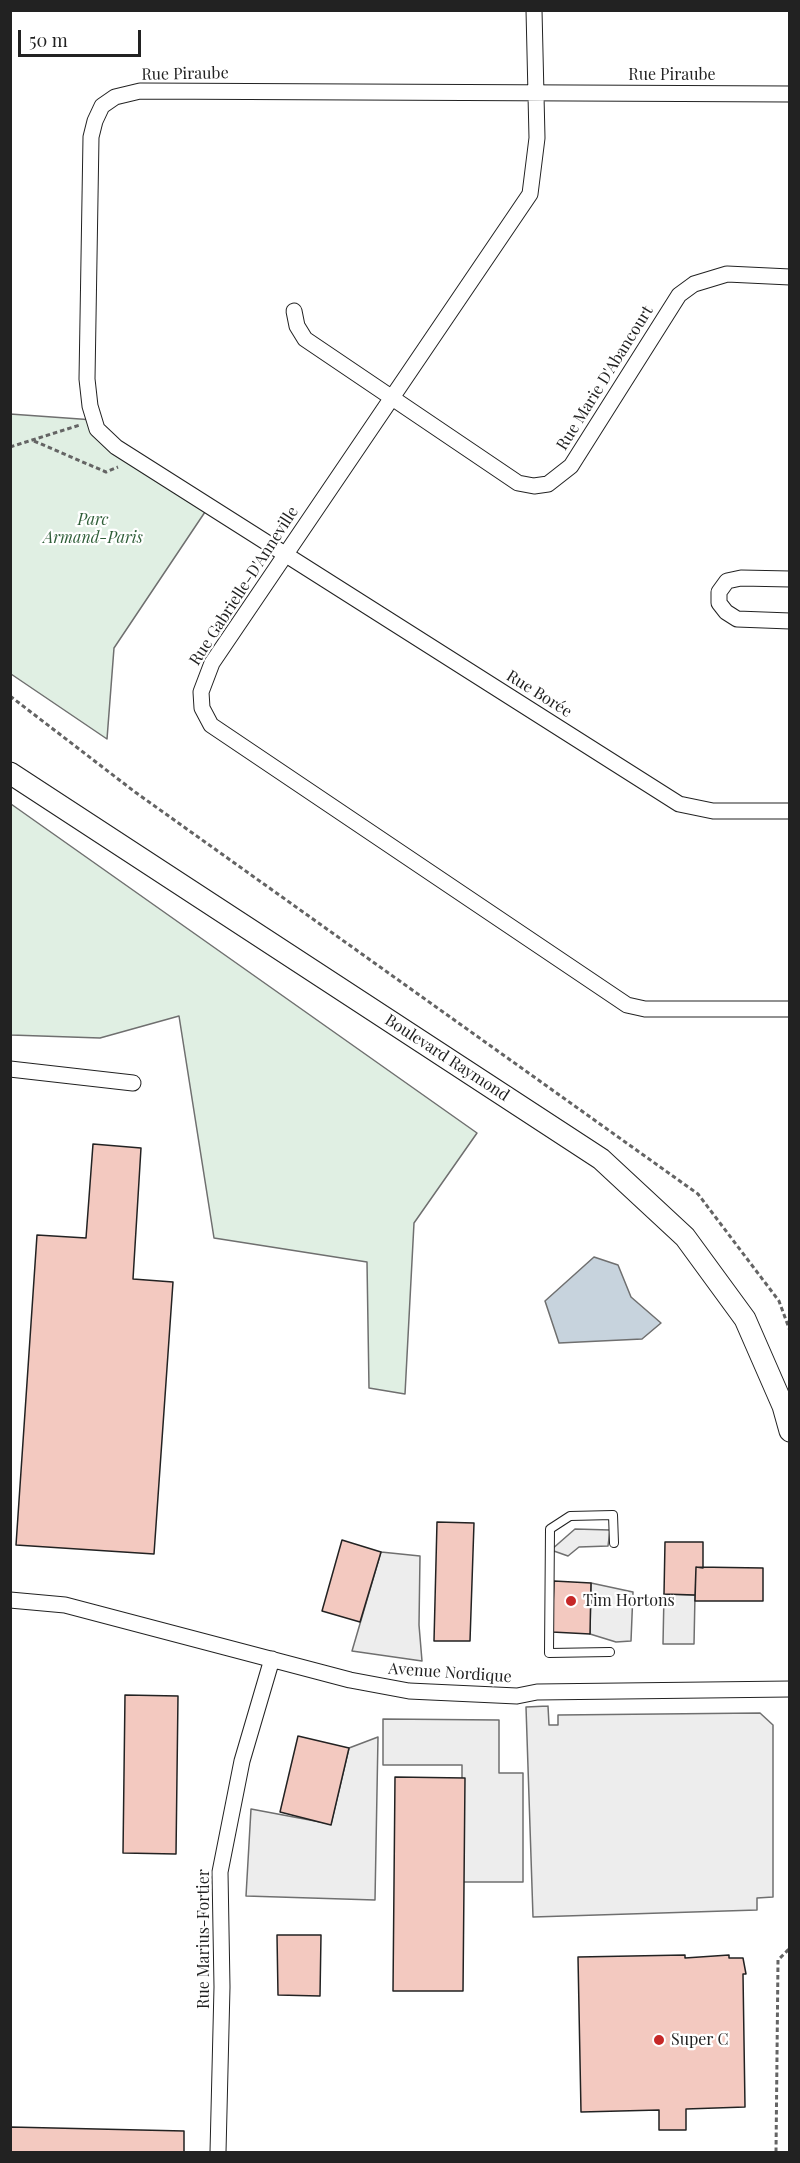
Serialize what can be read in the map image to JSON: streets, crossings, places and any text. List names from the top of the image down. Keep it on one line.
{"streets":{"street":["Rue Piraube","Rue Marie D'Abancourt","Rue Gabrielle-D'Anneville","Rue Borée","Boulevard Raymond","Avenue Nordique","Rue Marius-Fortier"]},"crossings":[["Rue Piraube","Rue Gabrielle-D'Anneville"],["Rue Piraube","Rue Borée"],["Rue Marie D'Abancourt","Rue Gabrielle-D'Anneville"],["Rue Gabrielle-D'Anneville","Rue Borée"],["Avenue Nordique","Rue Marius-Fortier"]],"parks":["Parc Armand-Paris"],"places":["Tim Hortons","Super C"],"scale_bar":"50 m"}
